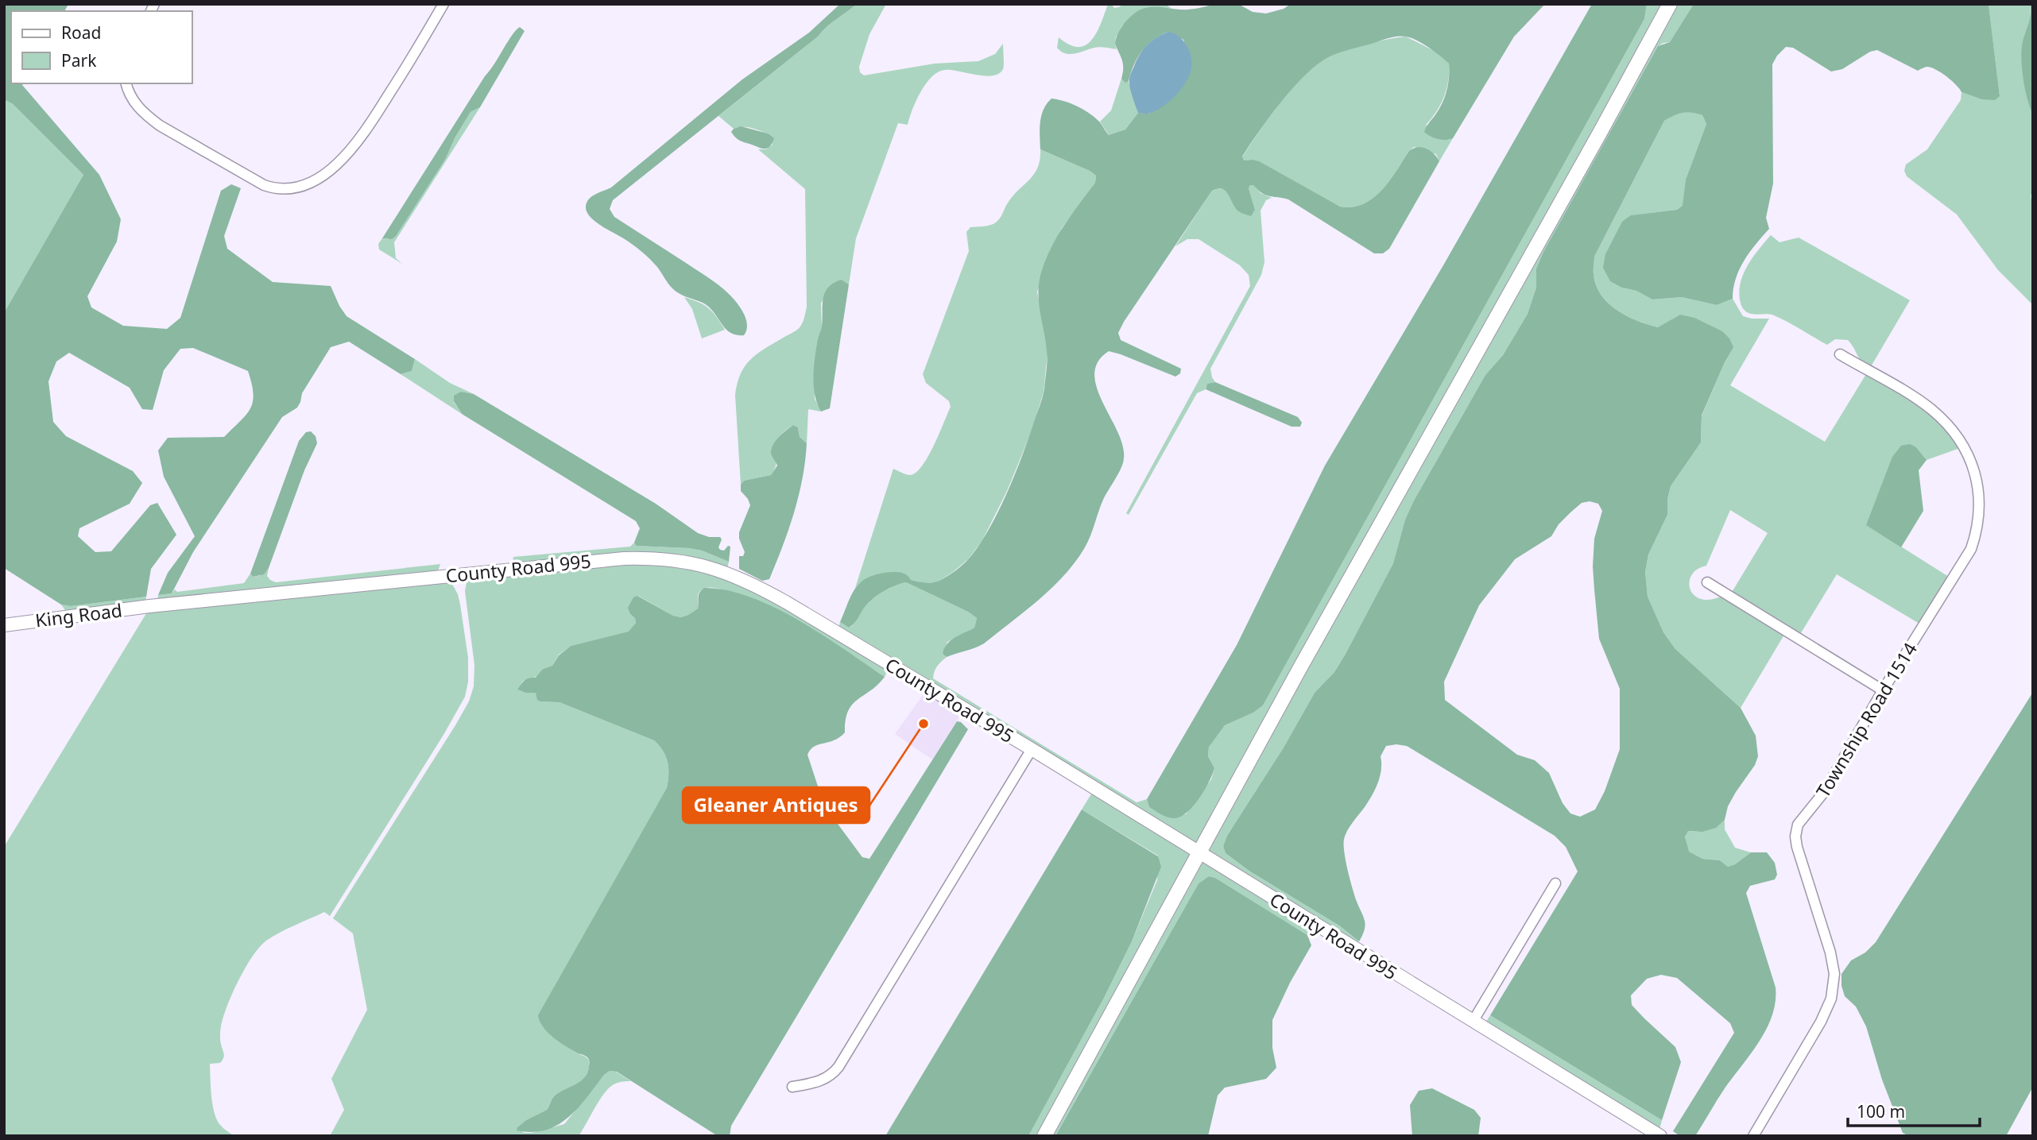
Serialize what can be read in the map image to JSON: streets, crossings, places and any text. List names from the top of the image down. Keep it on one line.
{"streets":{"street":["County Road 995","King Road","Township Road 1514"]},"crossings":[["County Road 995","King Road"]],"places":["Gleaner Antiques"],"legend":["Road","Park"],"scale_bar":"100 m"}
